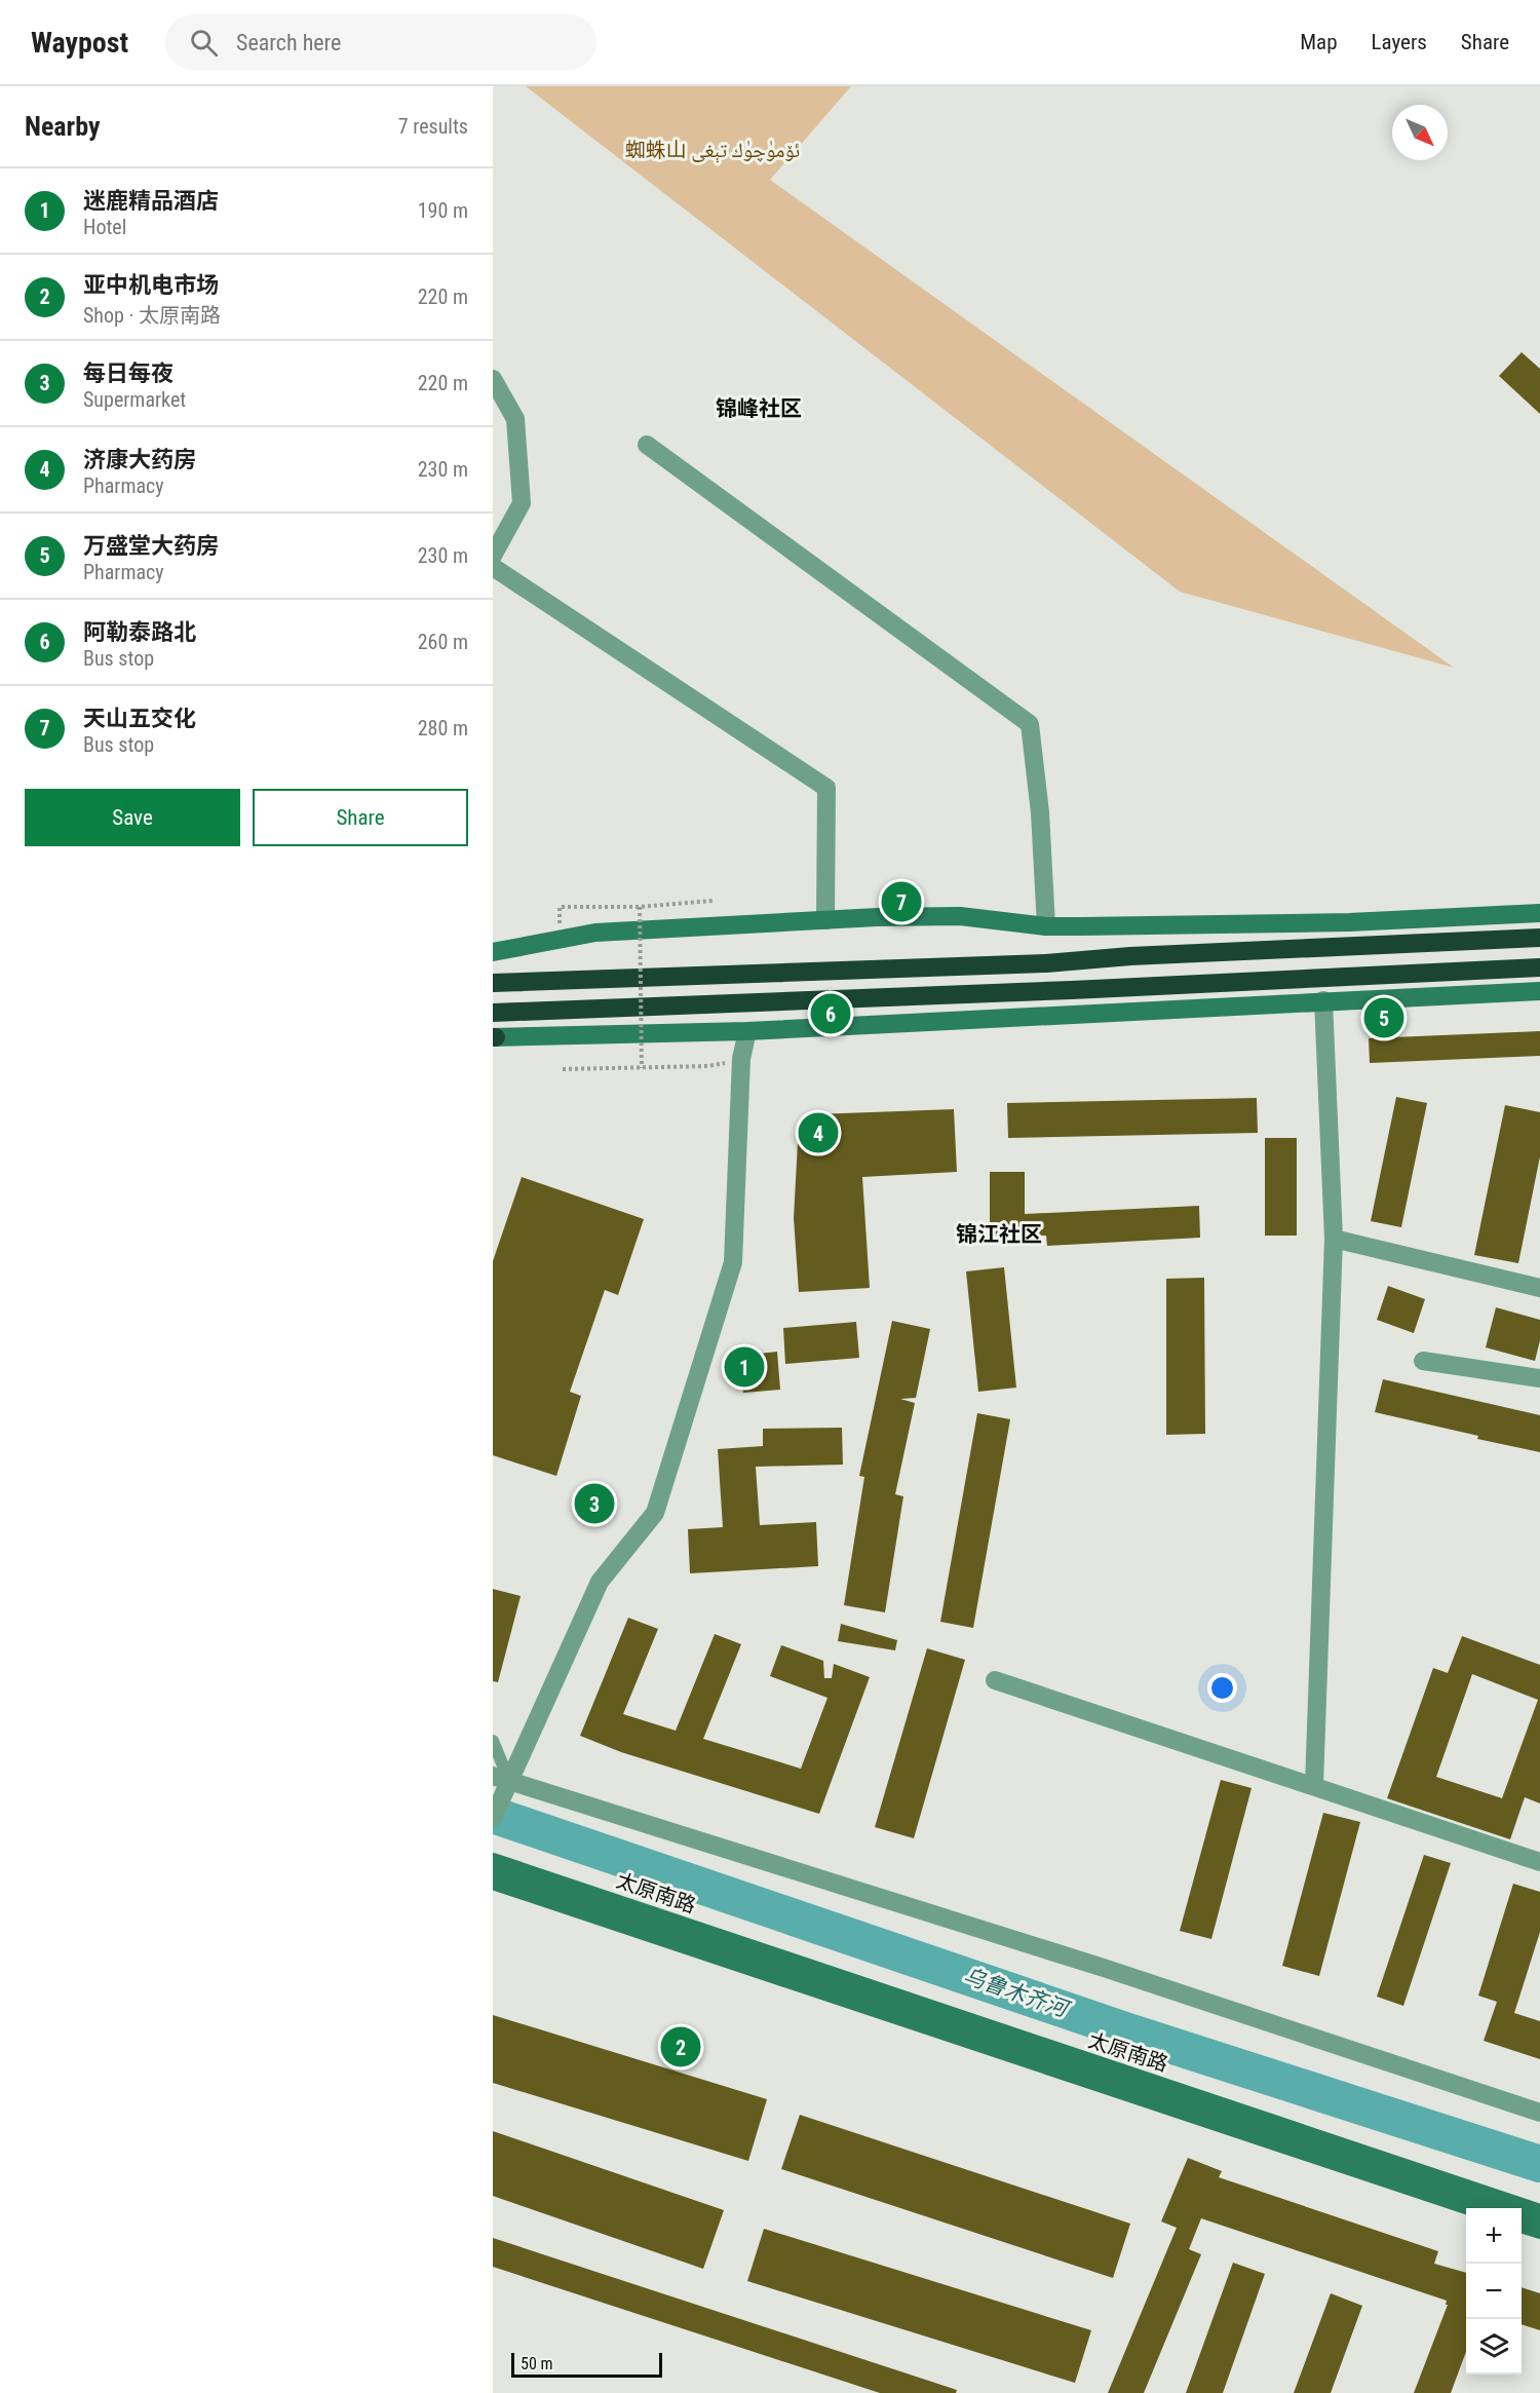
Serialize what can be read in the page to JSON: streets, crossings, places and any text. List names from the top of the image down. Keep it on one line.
{"streets":{"main road":["太原南路"]},"districts":["锦峰社区","锦江社区"],"water":["乌鲁木齐河"],"parks":["蜘蛛山 ئۆمۈچۈك تېغى"],"scale_bar":"50 m","north":"bottom right","page":{"header":"Waypost","search":"Search here","nav":["Map","Layers","Share"],"heading":["Nearby","7 results"],"list":[{"mark":"1","name":"迷鹿精品酒店","note":"Hotel","value":"190 m"},{"mark":"2","name":"亚中机电市场","note":"Shop · 太原南路","value":"220 m"},{"mark":"3","name":"每日每夜","note":"Supermarket","value":"220 m"},{"mark":"4","name":"济康大药房","note":"Pharmacy","value":"230 m"},{"mark":"5","name":"万盛堂大药房","note":"Pharmacy","value":"230 m"},{"mark":"6","name":"阿勒泰路北","note":"Bus stop","value":"260 m"},{"mark":"7","name":"天山五交化","note":"Bus stop","value":"280 m"}],"buttons":["Save","Share"],"pins":["7","6","5","4","1","3","2"],"map_buttons":["+","−"],"scale":"50 m"}}
